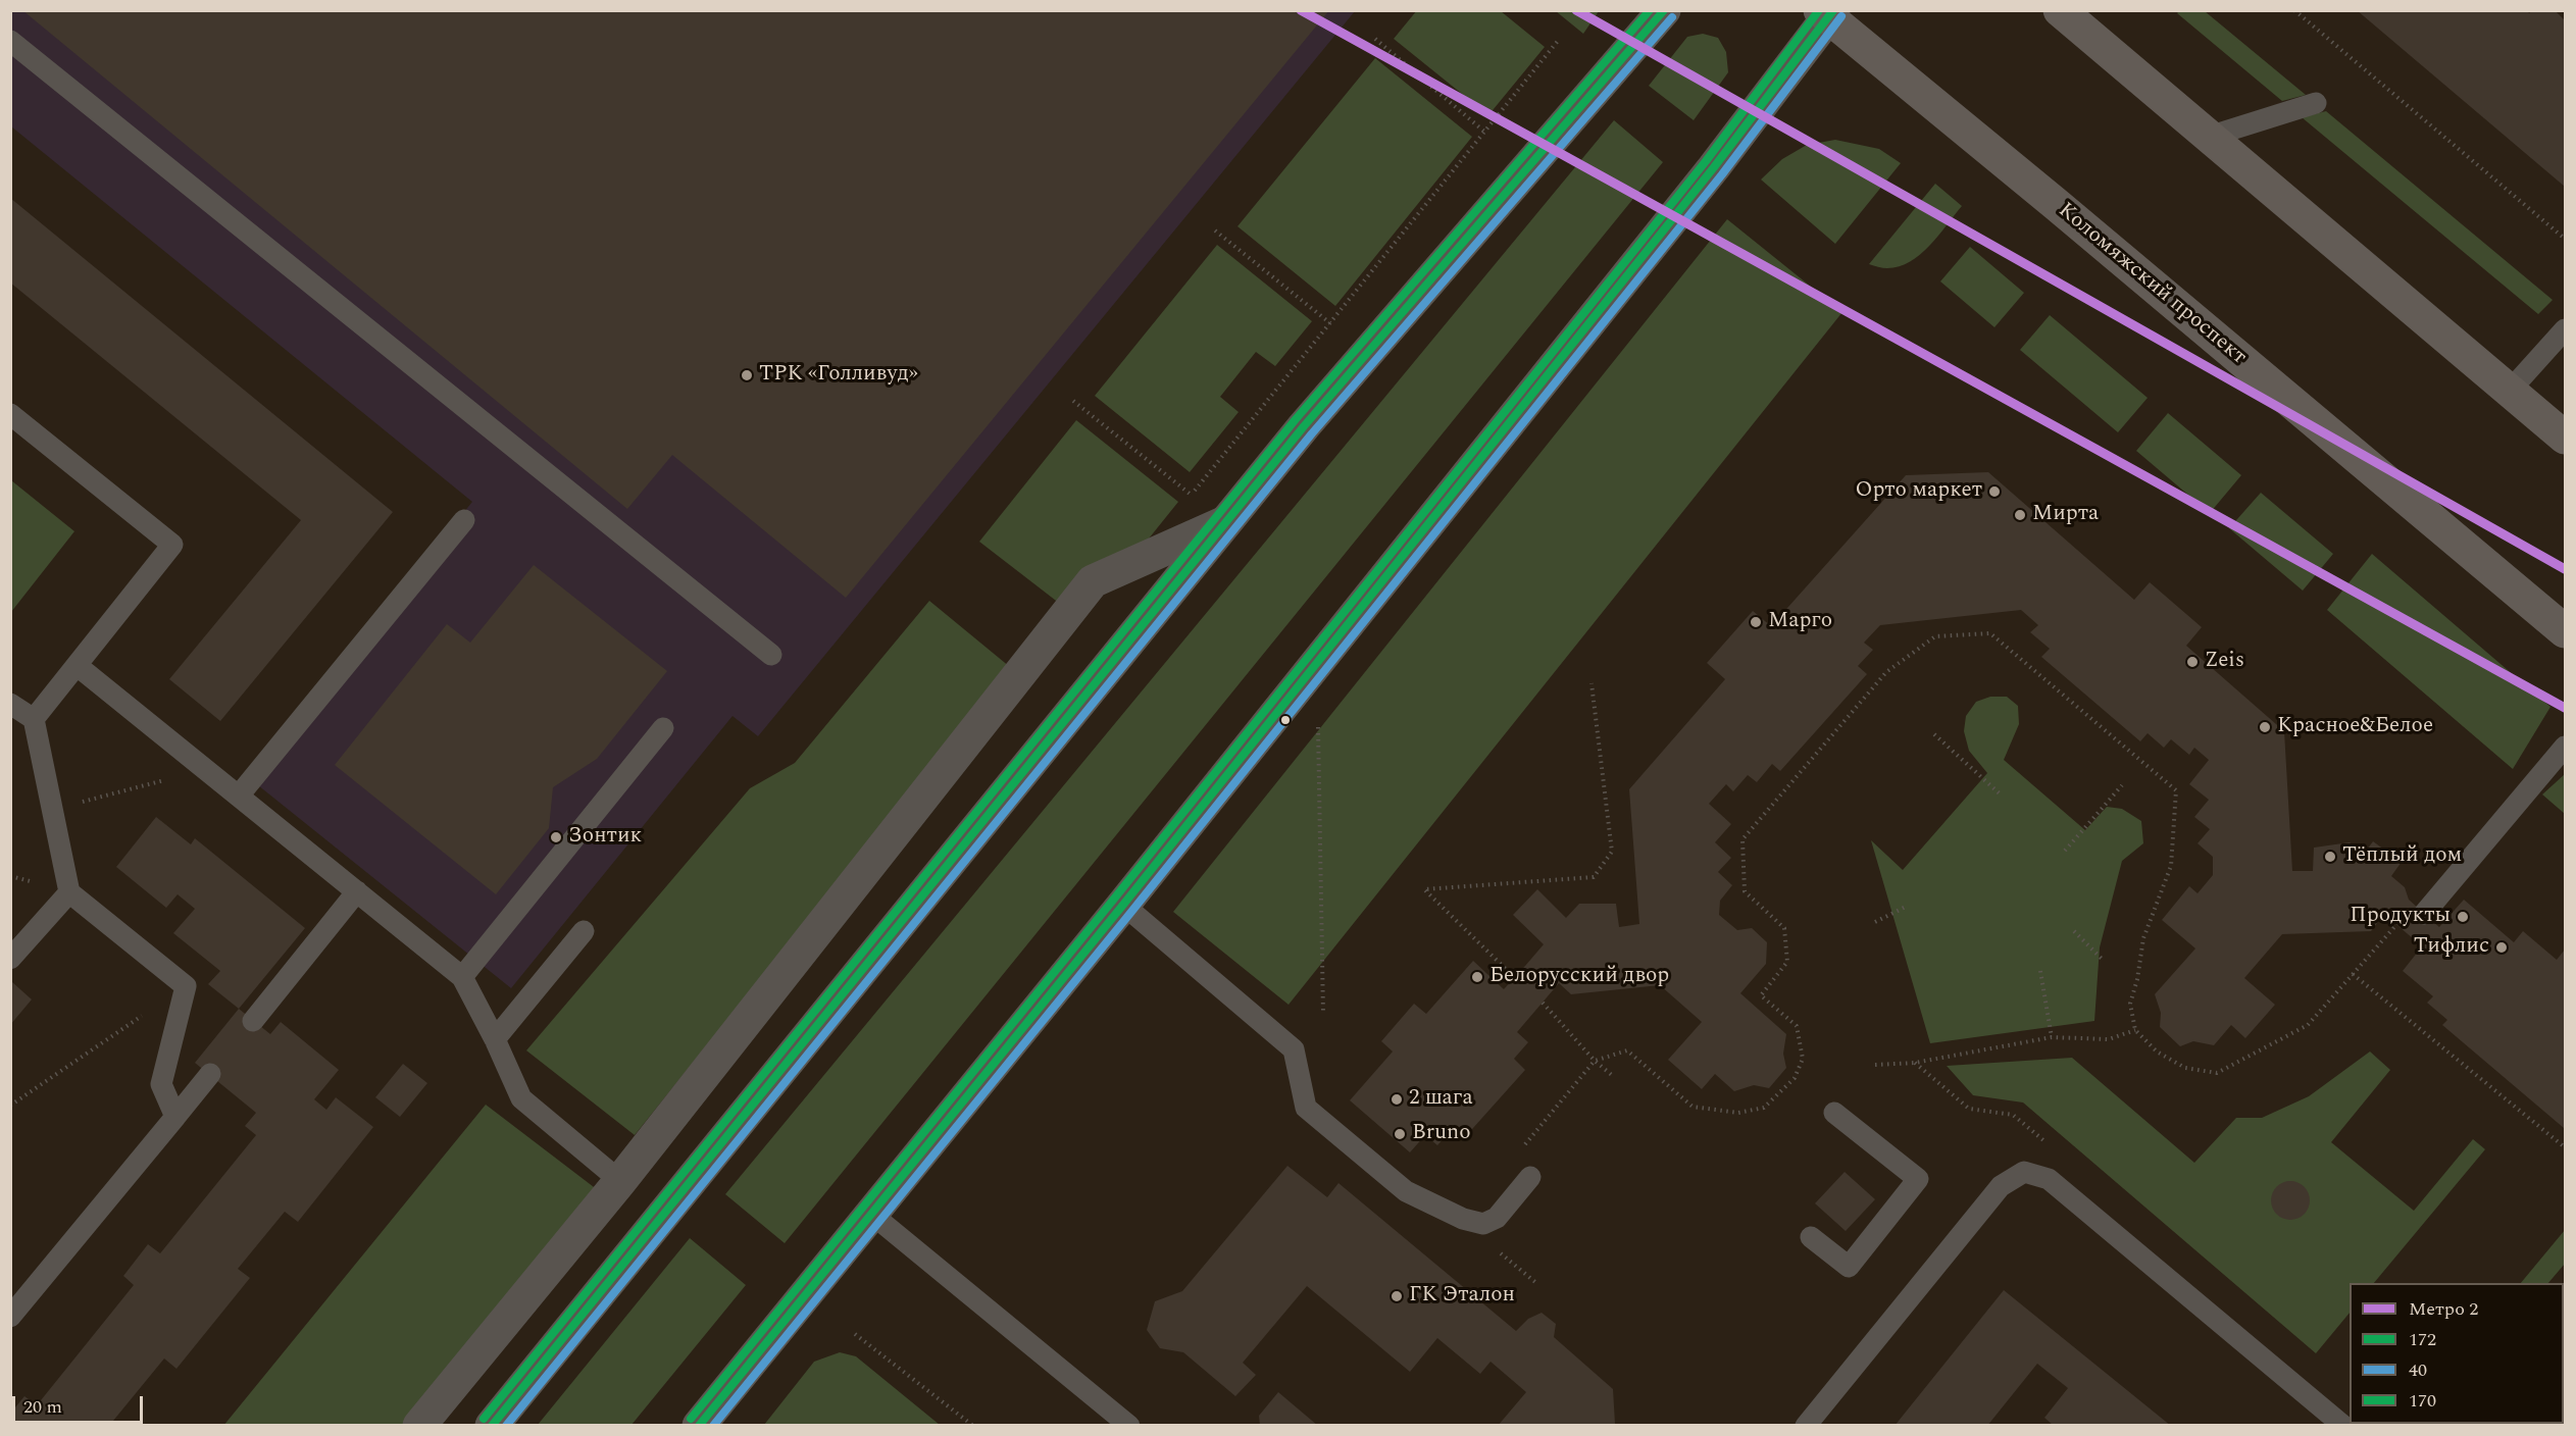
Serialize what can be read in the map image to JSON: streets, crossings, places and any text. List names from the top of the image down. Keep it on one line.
{"streets":{"main road":["Коломяжский проспект"]},"places":["ТРК «Голливуд»","Орто маркет","Мирта","Марго","Zeis","Красное&Белое","Зонтик","Тёплый дом","Продукты","Тифлис","Белорусский двор","2 шага","Bruno","ГК Эталон"],"lines":["metro line 2","transit line 172","transit line 170","transit line 40"],"legend":["Метро 2","172","40","170"],"scale_bar":"20 m"}
